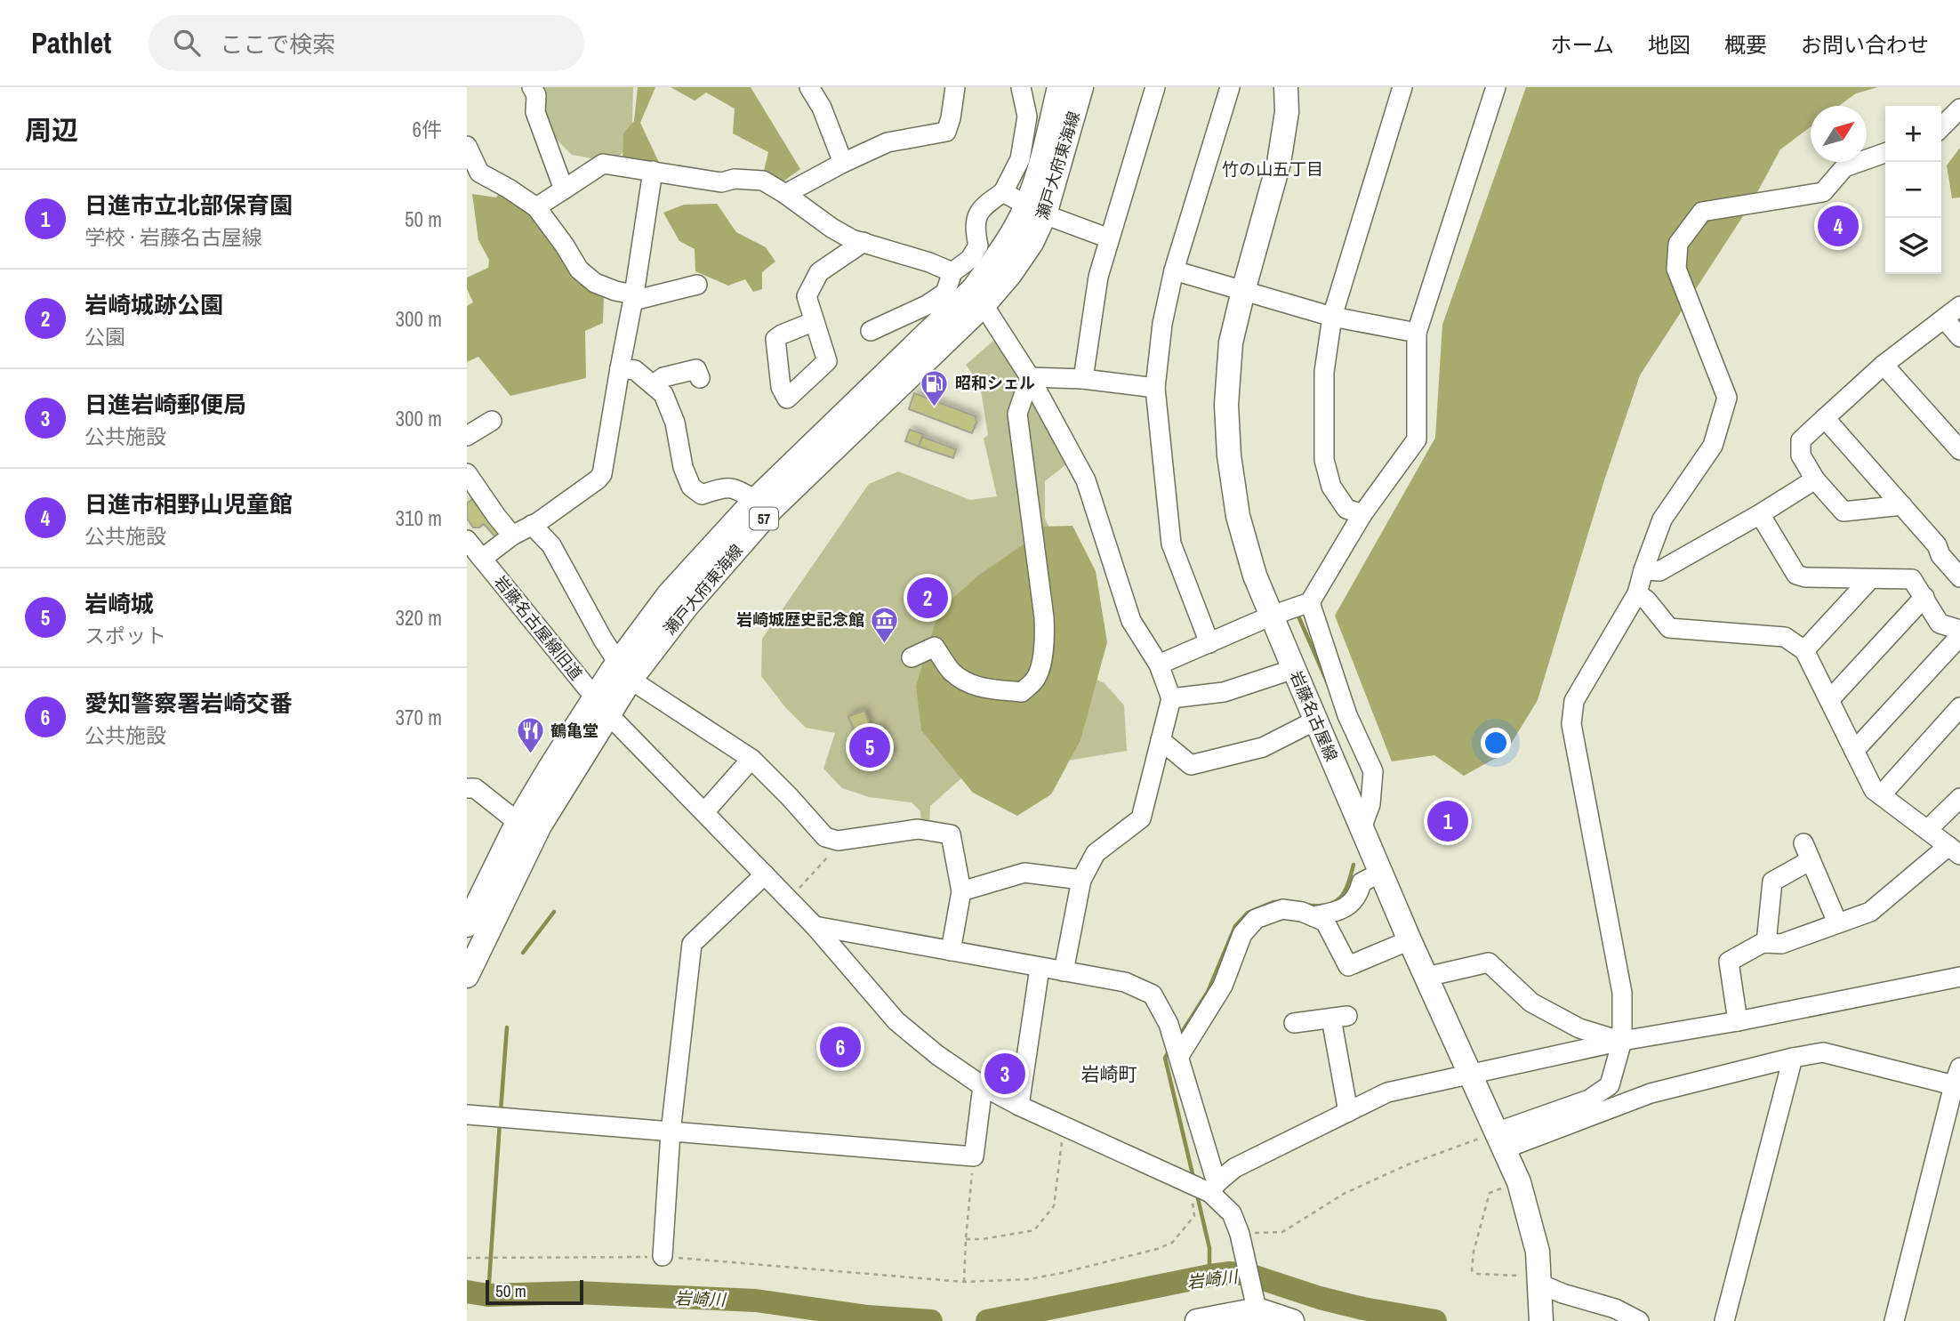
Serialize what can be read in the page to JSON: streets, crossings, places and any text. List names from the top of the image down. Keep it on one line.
{"streets":{"main road":["瀬戸大府東海線","57","岩藤名古屋線"],"street":["岩藤名古屋線旧道"]},"crossings":[["瀬戸大府東海線","岩藤名古屋線旧道"]],"districts":["竹の山五丁目","岩崎町"],"water":["岩崎川"],"places":{"fuel station":["昭和シェル"],"museum":["岩崎城歴史記念館"],"restaurant":["鶴亀堂"]},"scale_bar":"50 m","north":"top right","page":{"header":"Pathlet","search":"ここで検索","nav":["ホーム","地図","概要","お問い合わせ"],"heading":["周辺","6件"],"map_buttons":["+","−"],"list":[{"mark":"1","name":"日進市立北部保育園","note":"学校 · 岩藤名古屋線","value":"50 m"},{"mark":"2","name":"岩崎城跡公園","note":"公園","value":"300 m"},{"mark":"3","name":"日進岩崎郵便局","note":"公共施設","value":"300 m"},{"mark":"4","name":"日進市相野山児童館","note":"公共施設","value":"310 m"},{"mark":"5","name":"岩崎城","note":"スポット","value":"320 m"},{"mark":"6","name":"愛知警察署岩崎交番","note":"公共施設","value":"370 m"}],"pins":["4","2","5","1","6","3"],"scale":"50 m"}}
